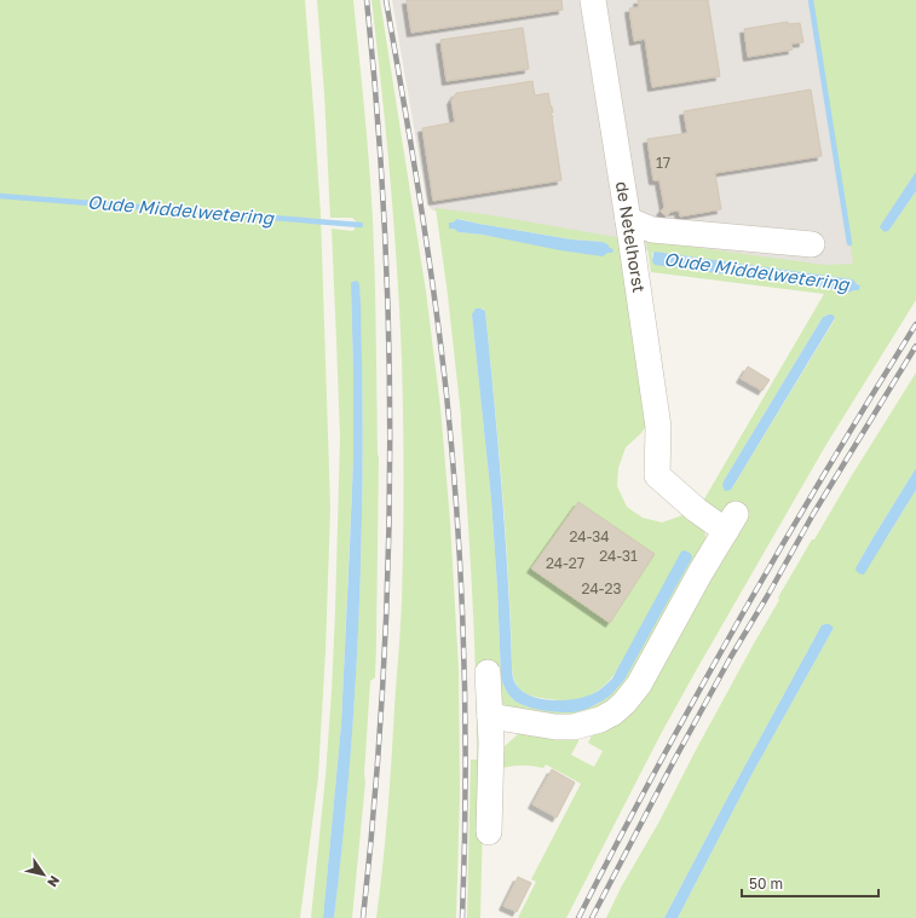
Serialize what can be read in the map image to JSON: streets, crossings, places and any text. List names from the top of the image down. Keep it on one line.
{"streets":{"street":["de Netelhorst"]},"water":["Oude Middelwetering"],"house_numbers":["17","24-34","24-31","24-27","24-23"],"scale_bar":"50 m","north":"bottom right"}
